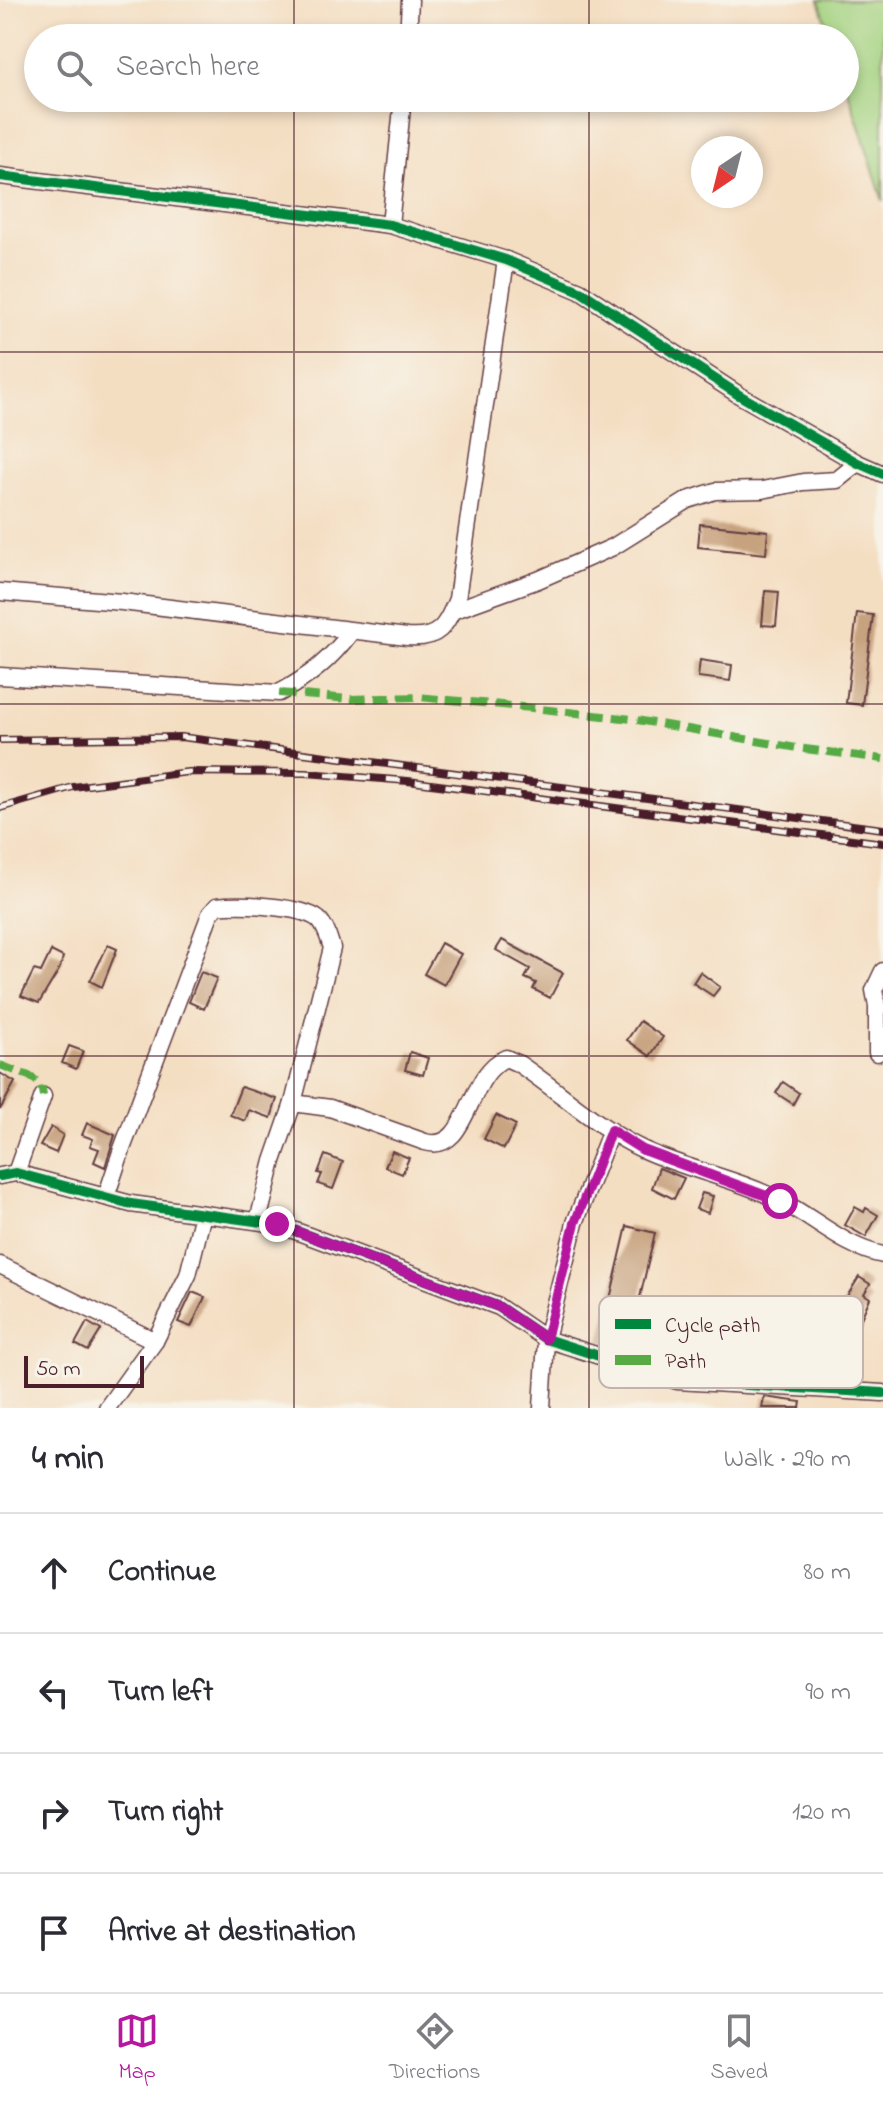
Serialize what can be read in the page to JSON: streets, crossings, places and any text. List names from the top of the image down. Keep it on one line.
{"legend":["Cycle path","Path"],"scale_bar":"50 m","north":"bottom left","page":{"search":"Search here","scale":"50 m","heading":["4 min","Walk · 290 m"],"list":[["Continue","80 m"],["Turn left","90 m"],["Turn right","120 m"],"Arrive at destination"],"nav":["Map","Directions","Saved"]}}
